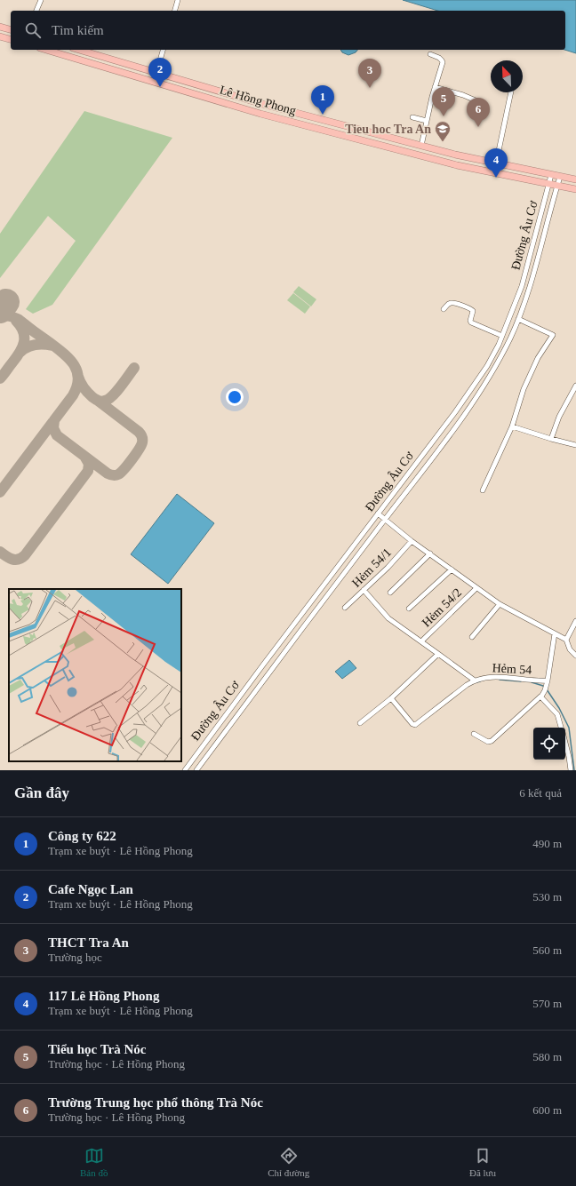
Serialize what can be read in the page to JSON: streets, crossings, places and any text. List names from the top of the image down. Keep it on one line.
{"streets":{"highway":["Lê Hồng Phong"],"street":["Đường Âu Cơ","Hẻm 54/1","Hẻm 54/2","Hẻm 54"]},"crossings":[["Lê Hồng Phong","Đường Âu Cơ"]],"places":{"school or university":["Tieu hoc Tra An"]},"north":"top left","page":{"search":"Tìm kiếm","pins":["2","3","1","5","6","4"],"heading":["Gần đây","6 kết quả"],"list":[{"mark":"1","name":"Công ty 622","note":"Trạm xe buýt · Lê Hồng Phong","value":"490 m"},{"mark":"2","name":"Cafe Ngọc Lan","note":"Trạm xe buýt · Lê Hồng Phong","value":"530 m"},{"mark":"3","name":"THCT Tra An","note":"Trường học","value":"560 m"},{"mark":"4","name":"117 Lê Hồng Phong","note":"Trạm xe buýt · Lê Hồng Phong","value":"570 m"},{"mark":"5","name":"Tiểu học Trà Nóc","note":"Trường học · Lê Hồng Phong","value":"580 m"},{"mark":"6","name":"Trường Trung học phổ thông Trà Nóc","note":"Trường học · Lê Hồng Phong","value":"600 m"}],"nav":["Bản đồ","Chỉ đường","Đã lưu"]}}
